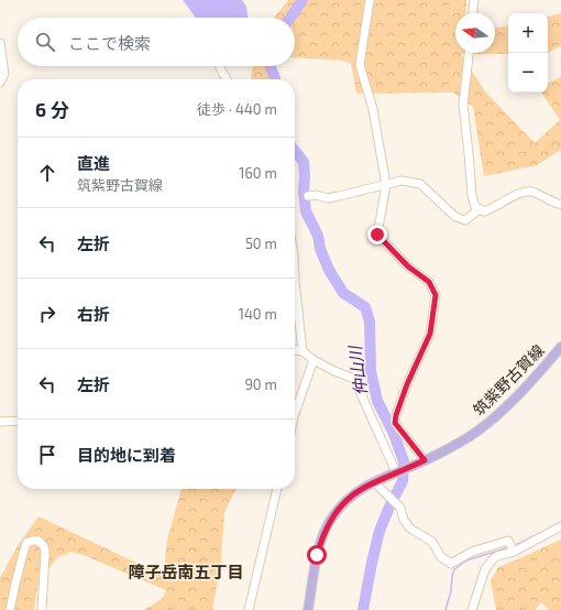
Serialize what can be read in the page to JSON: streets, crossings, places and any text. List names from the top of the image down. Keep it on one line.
{"streets":{"main road":["筑紫野古賀線"]},"districts":["障子岳南五丁目"],"water":["仲山川"],"north":"left","page":{"map_buttons":["+","−"],"search":"ここで検索","heading":["6 分","徒歩 · 440 m"],"list":[["直進","筑紫野古賀線","160 m"],["左折","50 m"],["右折","140 m"],["左折","90 m"],"目的地に到着"]}}
